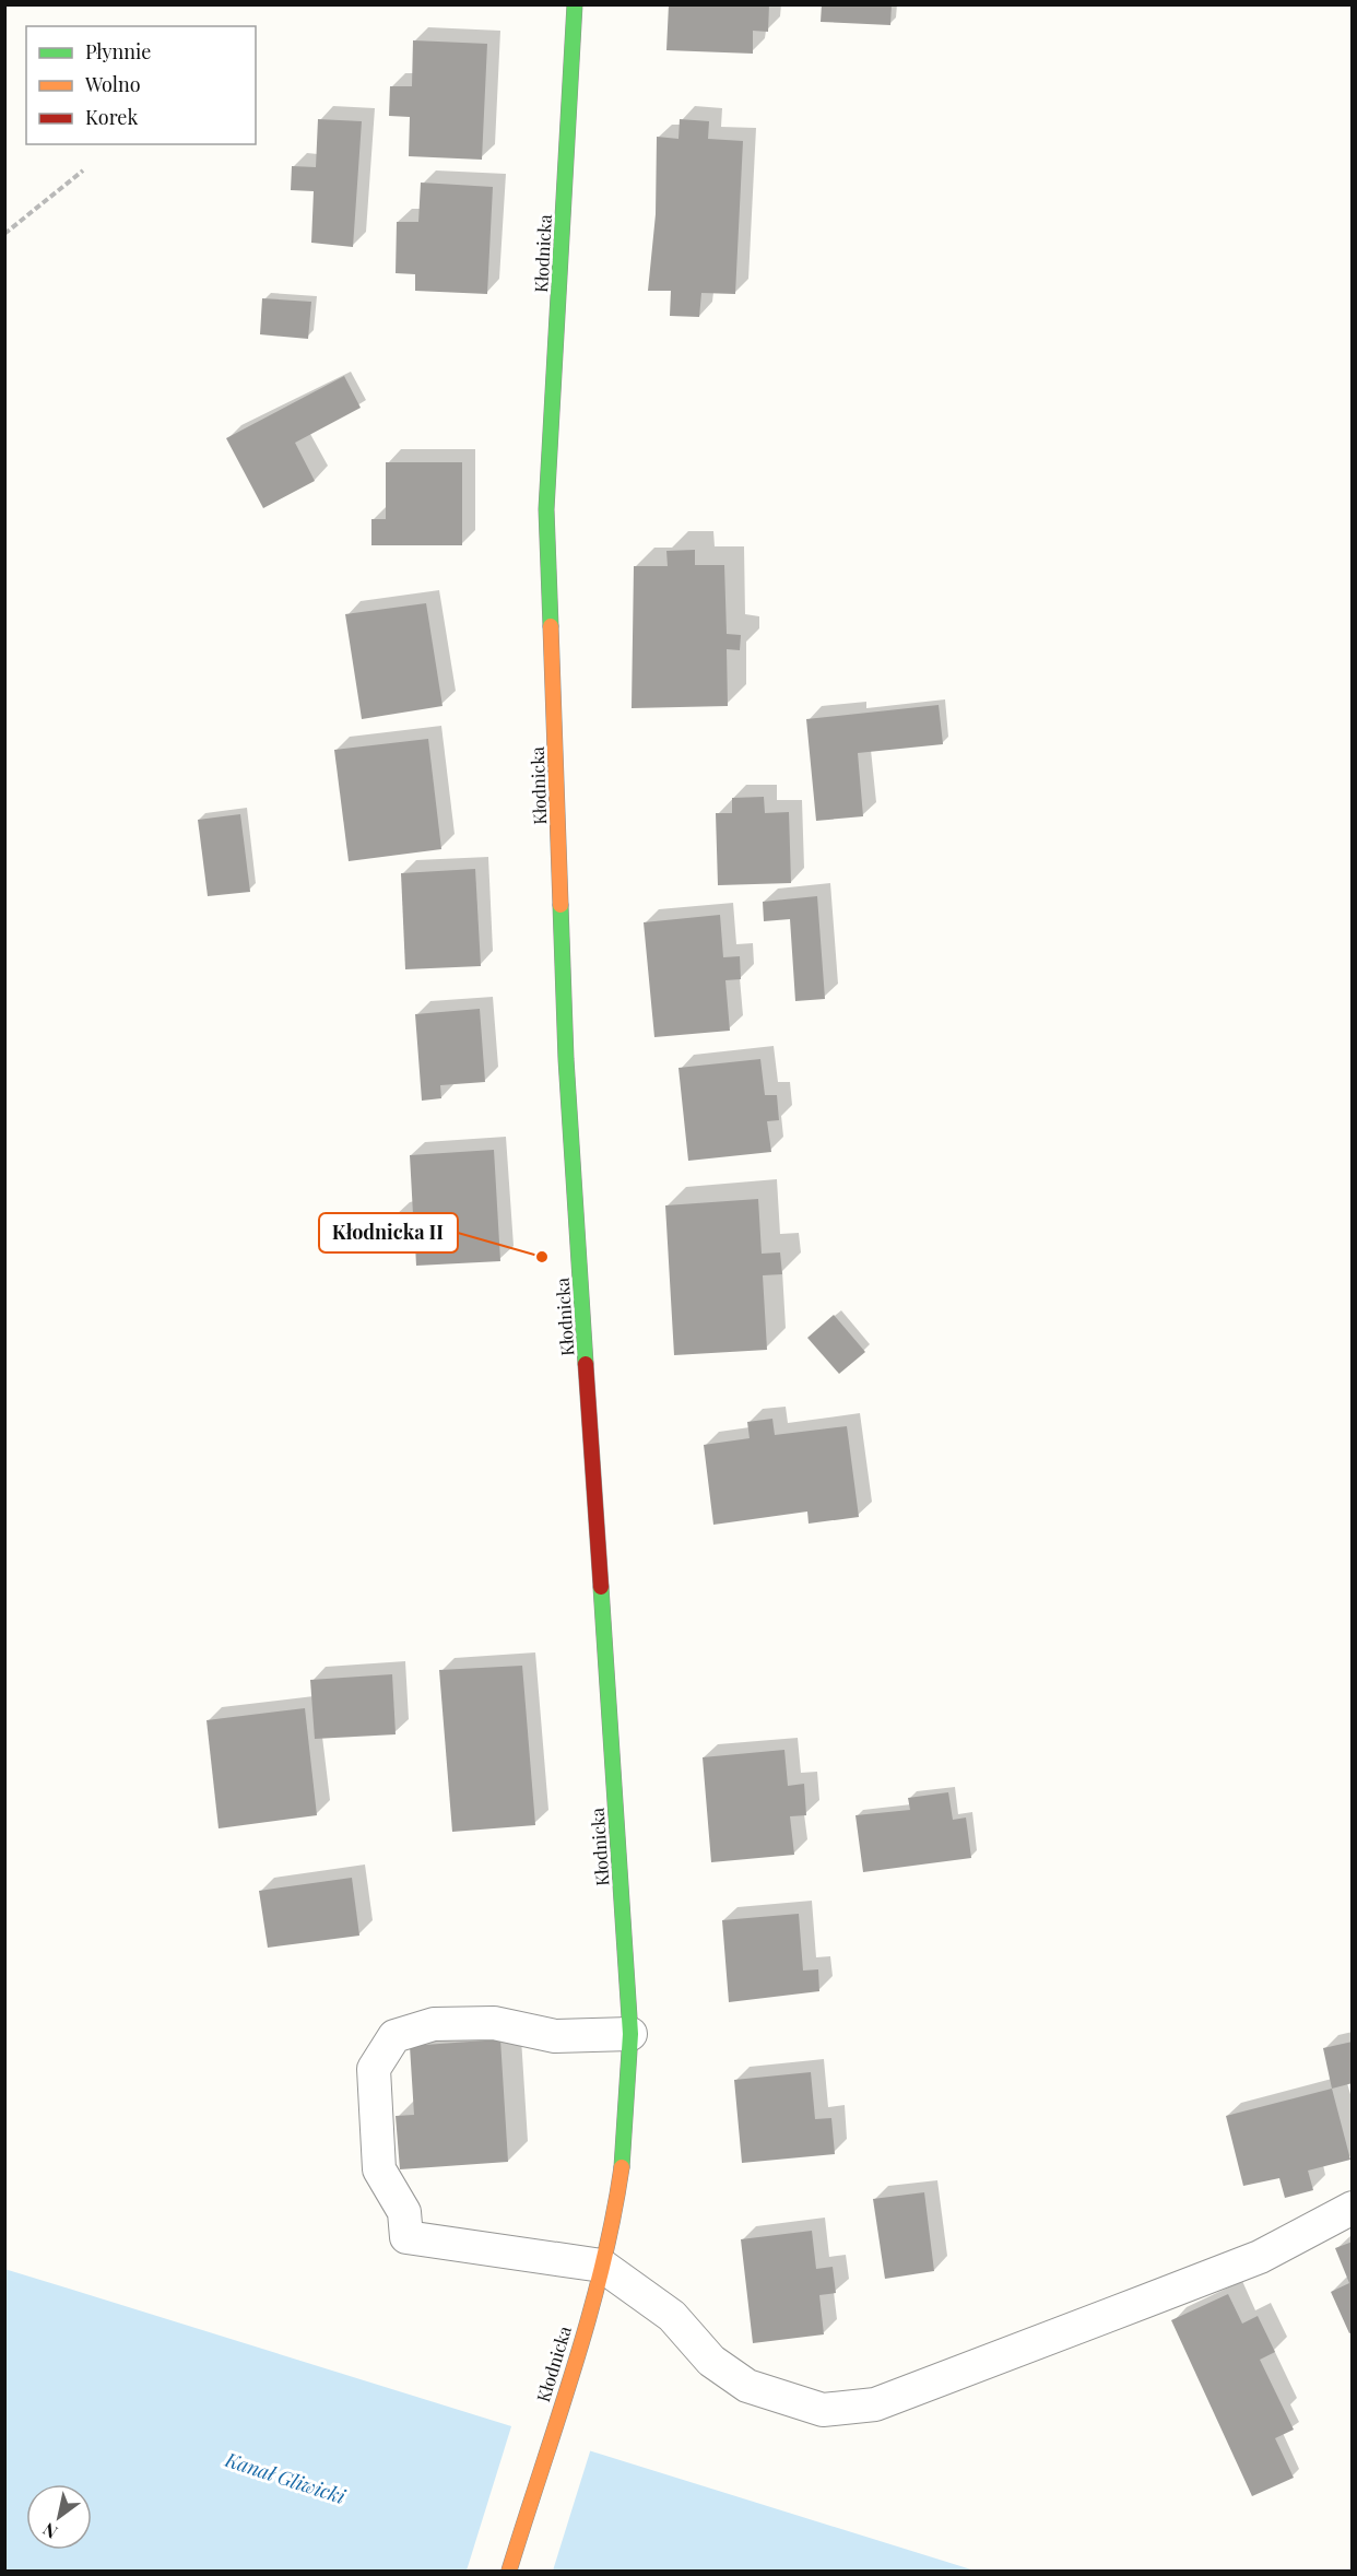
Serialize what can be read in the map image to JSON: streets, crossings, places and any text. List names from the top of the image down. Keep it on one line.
{"streets":{"main road":["Kłodnicka"]},"water":["Kanał Gliwicki"],"places":["Kłodnicka II"],"legend":["Płynnie","Wolno","Korek"],"north":"bottom left"}
